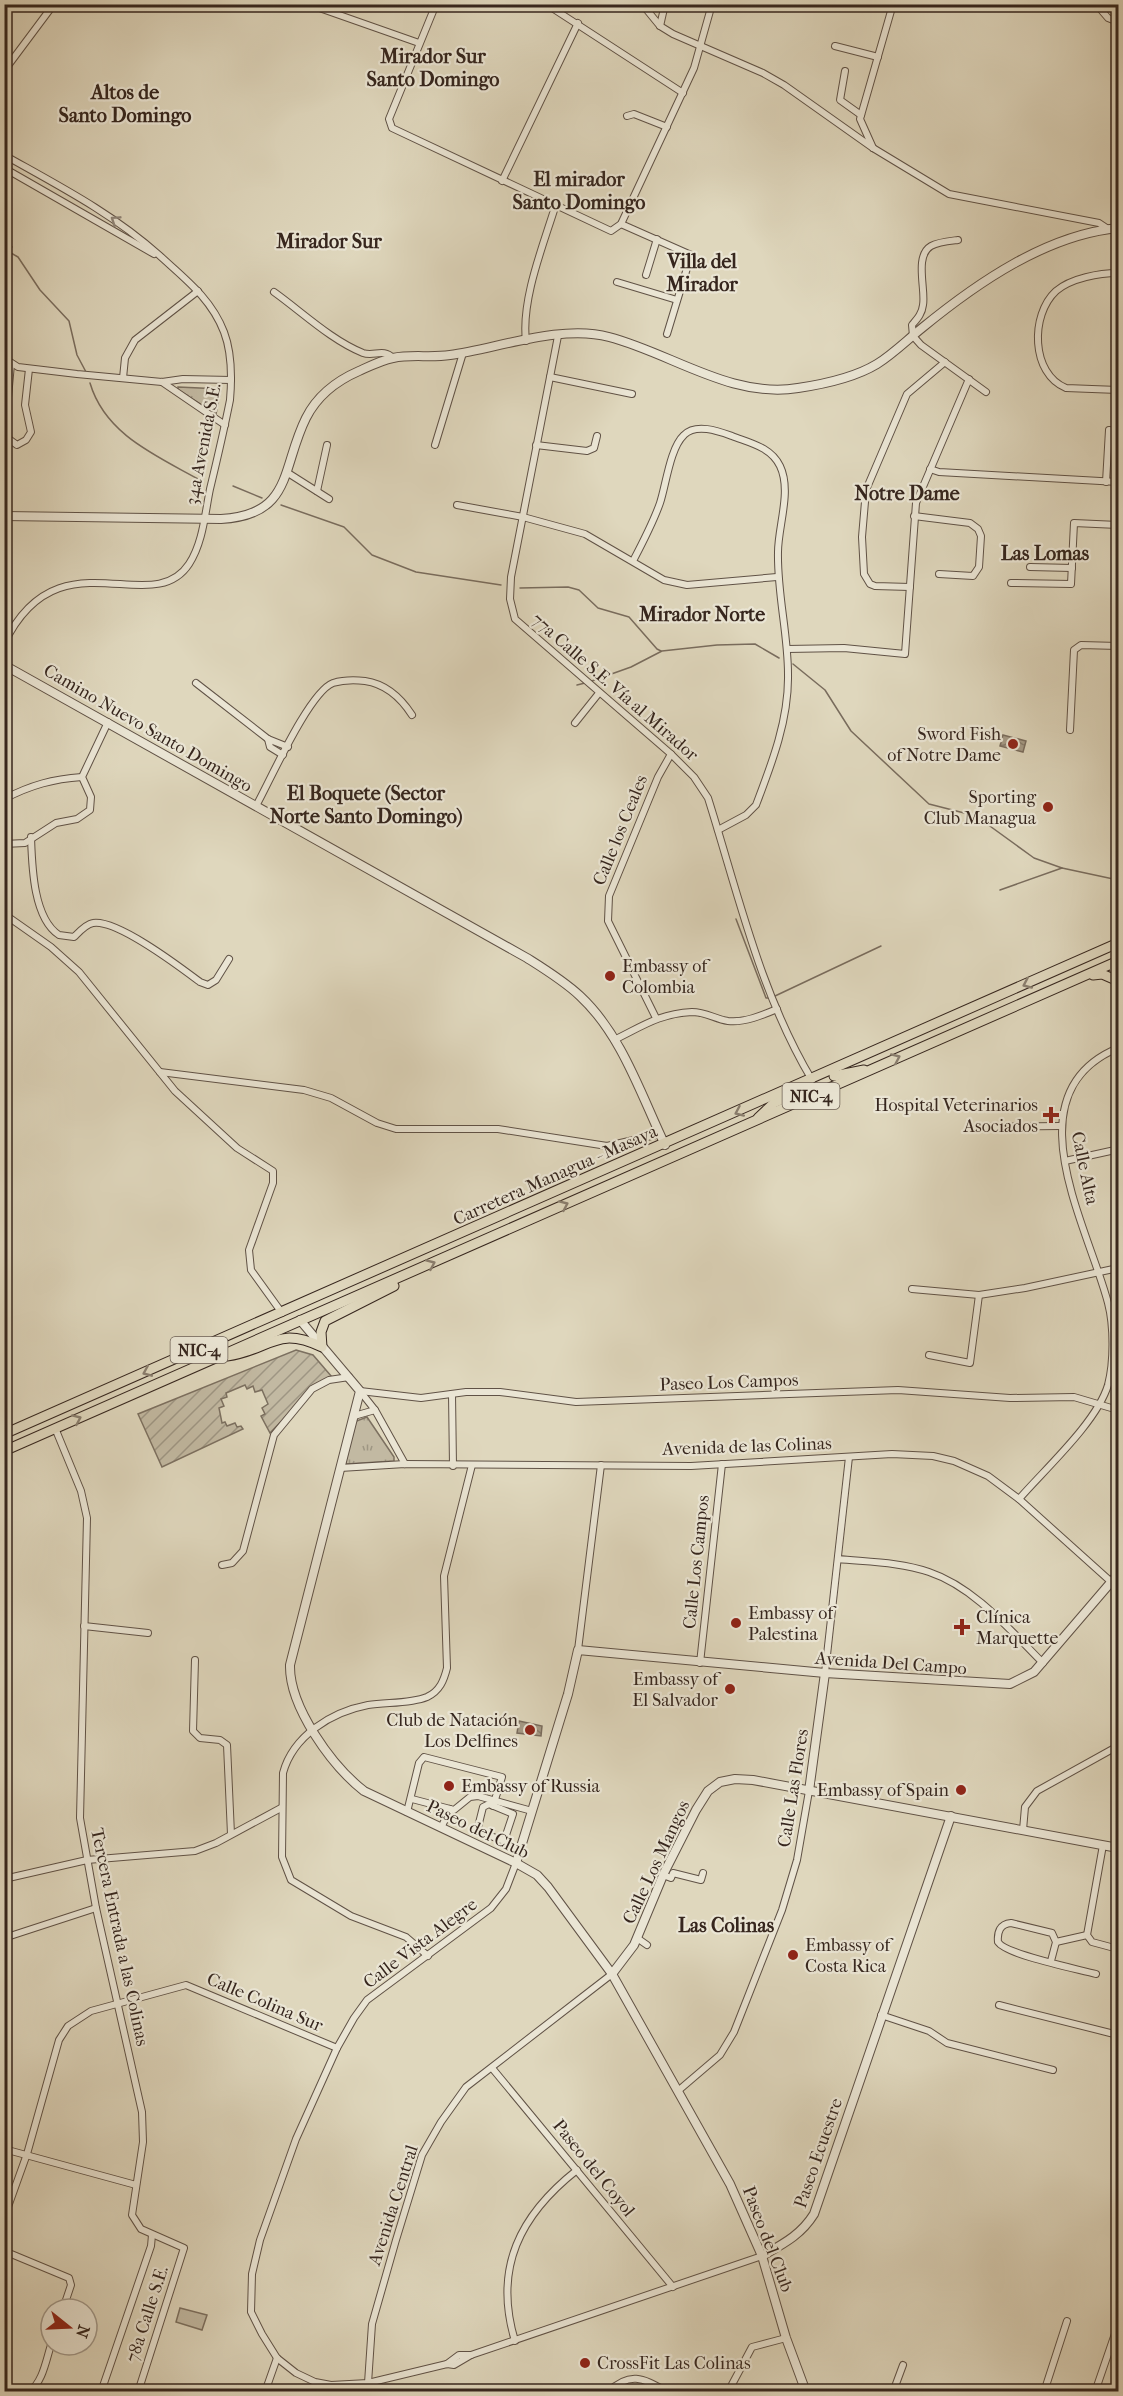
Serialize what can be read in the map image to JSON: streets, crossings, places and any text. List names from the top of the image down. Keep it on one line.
{"streets":{"highway":["NIC-4","Carretera Managua - Masaya"],"street":["34a Avenida S.E.","77a Calle S.E. Vía al Mirador","Camino Nuevo Santo Domingo","Calle los Ceales","Calle Alta","Paseo Los Campos","Avenida de las Colinas","Calle Los Campos","Avenida Del Campo","Calle Las Flores","Paseo del Club","Calle Los Mangos","Tercera Entrada a las Colinas","Calle Vista Alegre","Calle Colina Sur","Paseo Ecuestre","Paseo del Coyol","Avenida Central","78a Calle S.E."]},"crossings":[["77a Calle S.E. Vía al Mirador","Calle los Ceales"],["77a Calle S.E. Vía al Mirador","Carretera Managua - Masaya"],["Camino Nuevo Santo Domingo","Carretera Managua - Masaya"],["Calle Alta","Paseo Los Campos"],["Calle Alta","Avenida de las Colinas"],["Carretera Managua - Masaya","Tercera Entrada a las Colinas"],["Paseo Los Campos","Paseo del Club"],["Avenida de las Colinas","Calle Los Campos"],["Avenida de las Colinas","Avenida Del Campo"],["Avenida de las Colinas","Calle Las Flores"],["Avenida de las Colinas","Paseo del Club"],["Avenida de las Colinas","Calle Vista Alegre"],["Calle Los Campos","Avenida Del Campo"],["Avenida Del Campo","Calle Las Flores"],["Avenida Del Campo","Calle Vista Alegre"],["Calle Las Flores","Paseo del Club"],["Calle Las Flores","Calle Los Mangos"],["Paseo del Club","Calle Los Mangos"],["Paseo del Club","Calle Vista Alegre"],["Paseo del Club","Paseo Ecuestre"],["Paseo del Club","Avenida Central"],["Calle Los Mangos","Paseo Ecuestre"],["Calle Los Mangos","Avenida Central"],["Tercera Entrada a las Colinas","Calle Colina Sur"],["Tercera Entrada a las Colinas","78a Calle S.E."],["Calle Vista Alegre","Calle Colina Sur"],["Calle Vista Alegre","Paseo Ecuestre"],["Paseo Ecuestre","Paseo del Coyol"],["Paseo Ecuestre","Avenida Central"],["Paseo del Coyol","Avenida Central"]],"districts":["Mirador Sur Santo Domingo","Altos de Santo Domingo","El mirador Santo Domingo","Mirador Sur","Villa del Mirador","Notre Dame","Las Lomas","Mirador Norte","El Boquete (Sector Norte Santo Domingo)","Las Colinas"],"places":{"other":["Sword Fish of Notre Dame","Sporting Club Managua","Embassy of Colombia","Embassy of Palestina","Embassy of El Salvador","Club de Natación Los Delfines","Embassy of Russia","Embassy of Spain","Embassy of Costa Rica","CrossFit Las Colinas"],"health":["Hospital Veterinarios Asociados","Clínica Marquette"]},"north":"right"}
